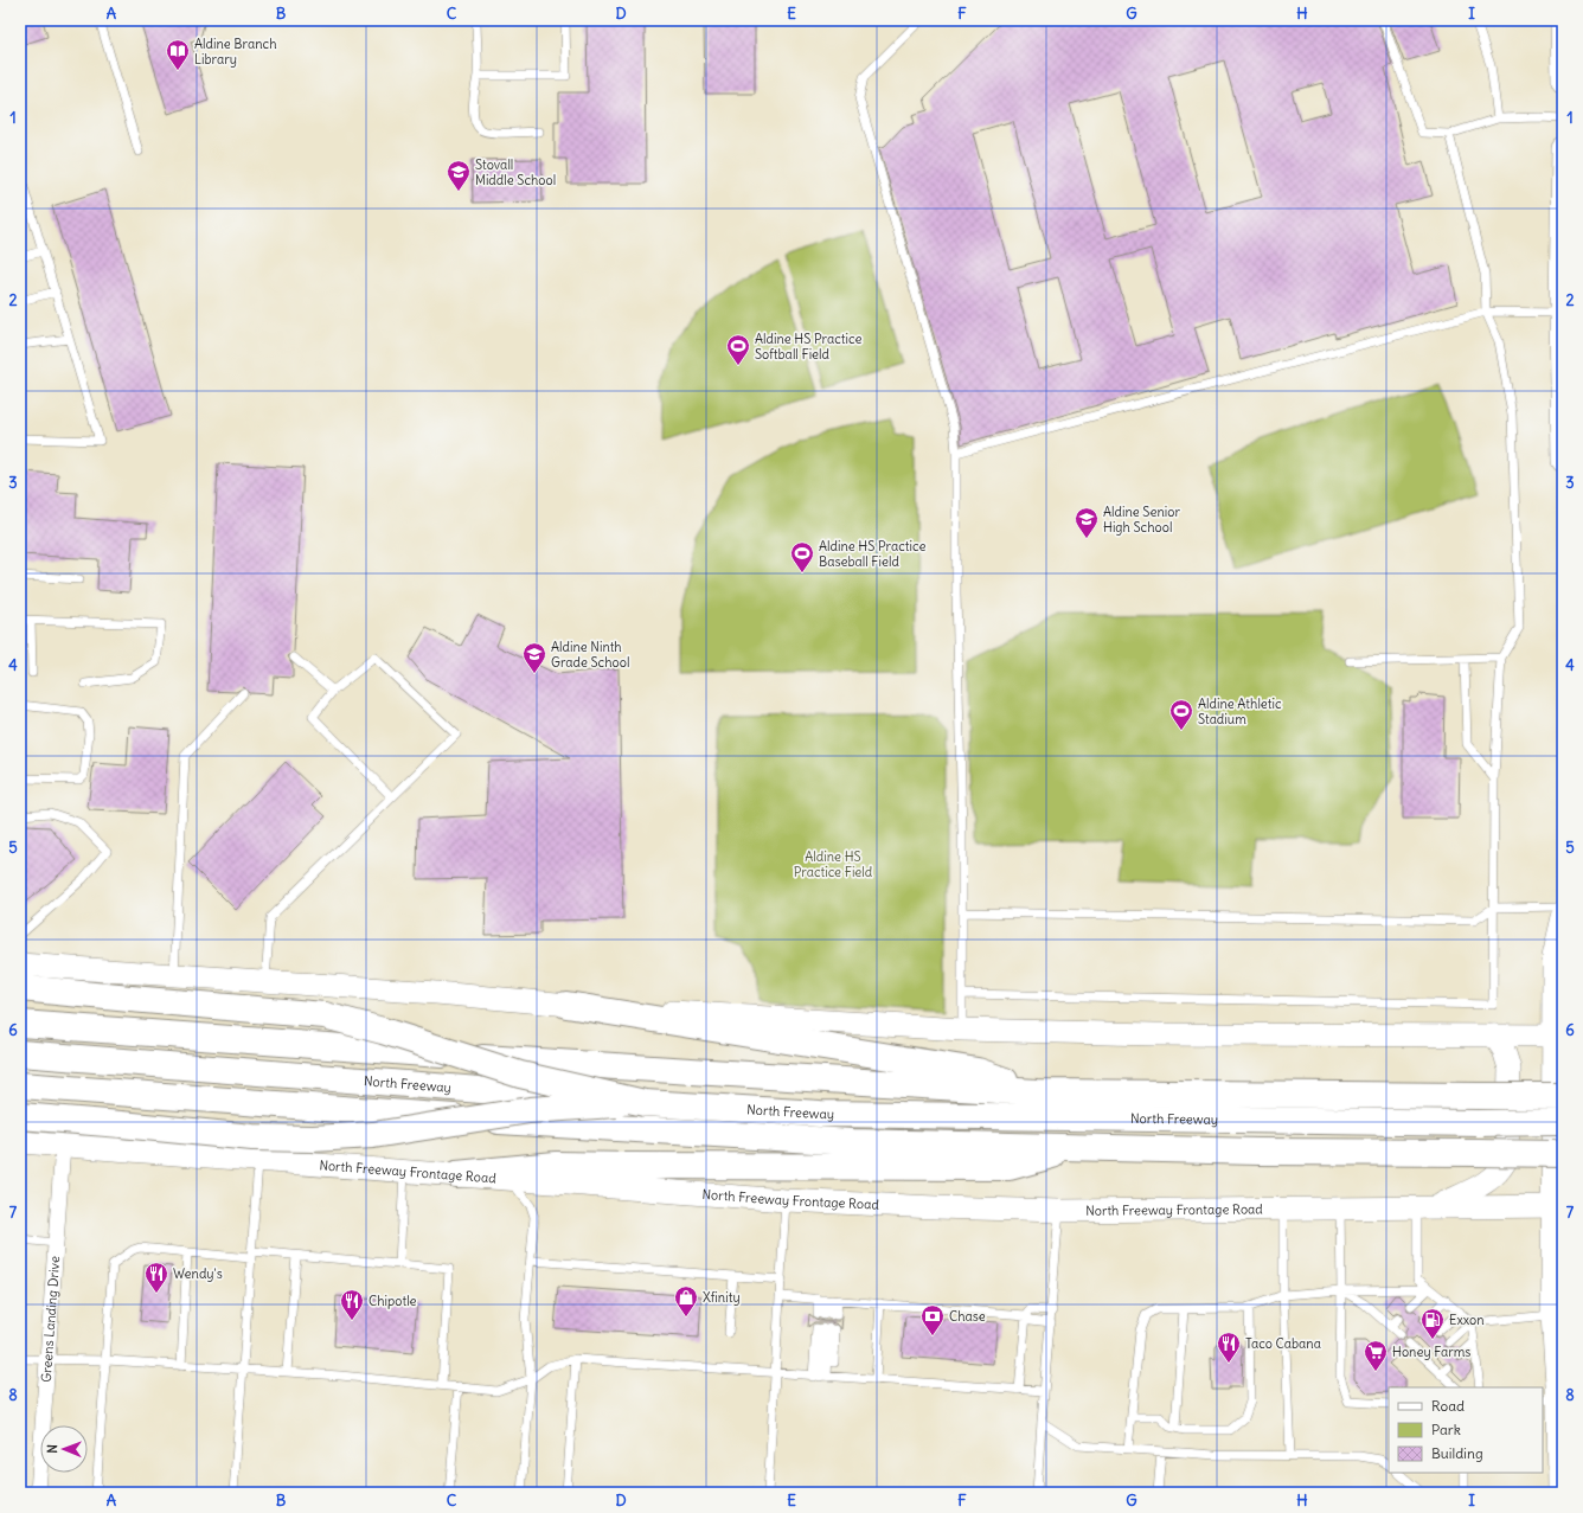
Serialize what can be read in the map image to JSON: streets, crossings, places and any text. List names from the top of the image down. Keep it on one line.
{"streets":{"highway":["North Freeway"],"main road":["North Freeway Frontage Road"],"street":["Greens Landing Drive"]},"crossings":[["North Freeway Frontage Road","Greens Landing Drive"]],"parks":["Aldine HS Practice Field"],"places":{"library":["Aldine Branch Library"],"school or university":["Stovall Middle School","Aldine Senior High School","Aldine Ninth Grade School"],"sports":["Aldine HS Practice Softball Field","Aldine HS Practice Baseball Field","Aldine Athletic Stadium"],"restaurant":["Wendy's","Chipotle","Taco Cabana"],"shop":["Xfinity"],"bank":["Chase"],"fuel station":["Exxon"],"supermarket":["Honey Farms"]},"legend":["Road","Park","Building"],"north":"left","grid":{"columns":["A","B","C","D","E","F","G","H","I"],"rows":["1","2","3","4","5","6","7","8"]}}
